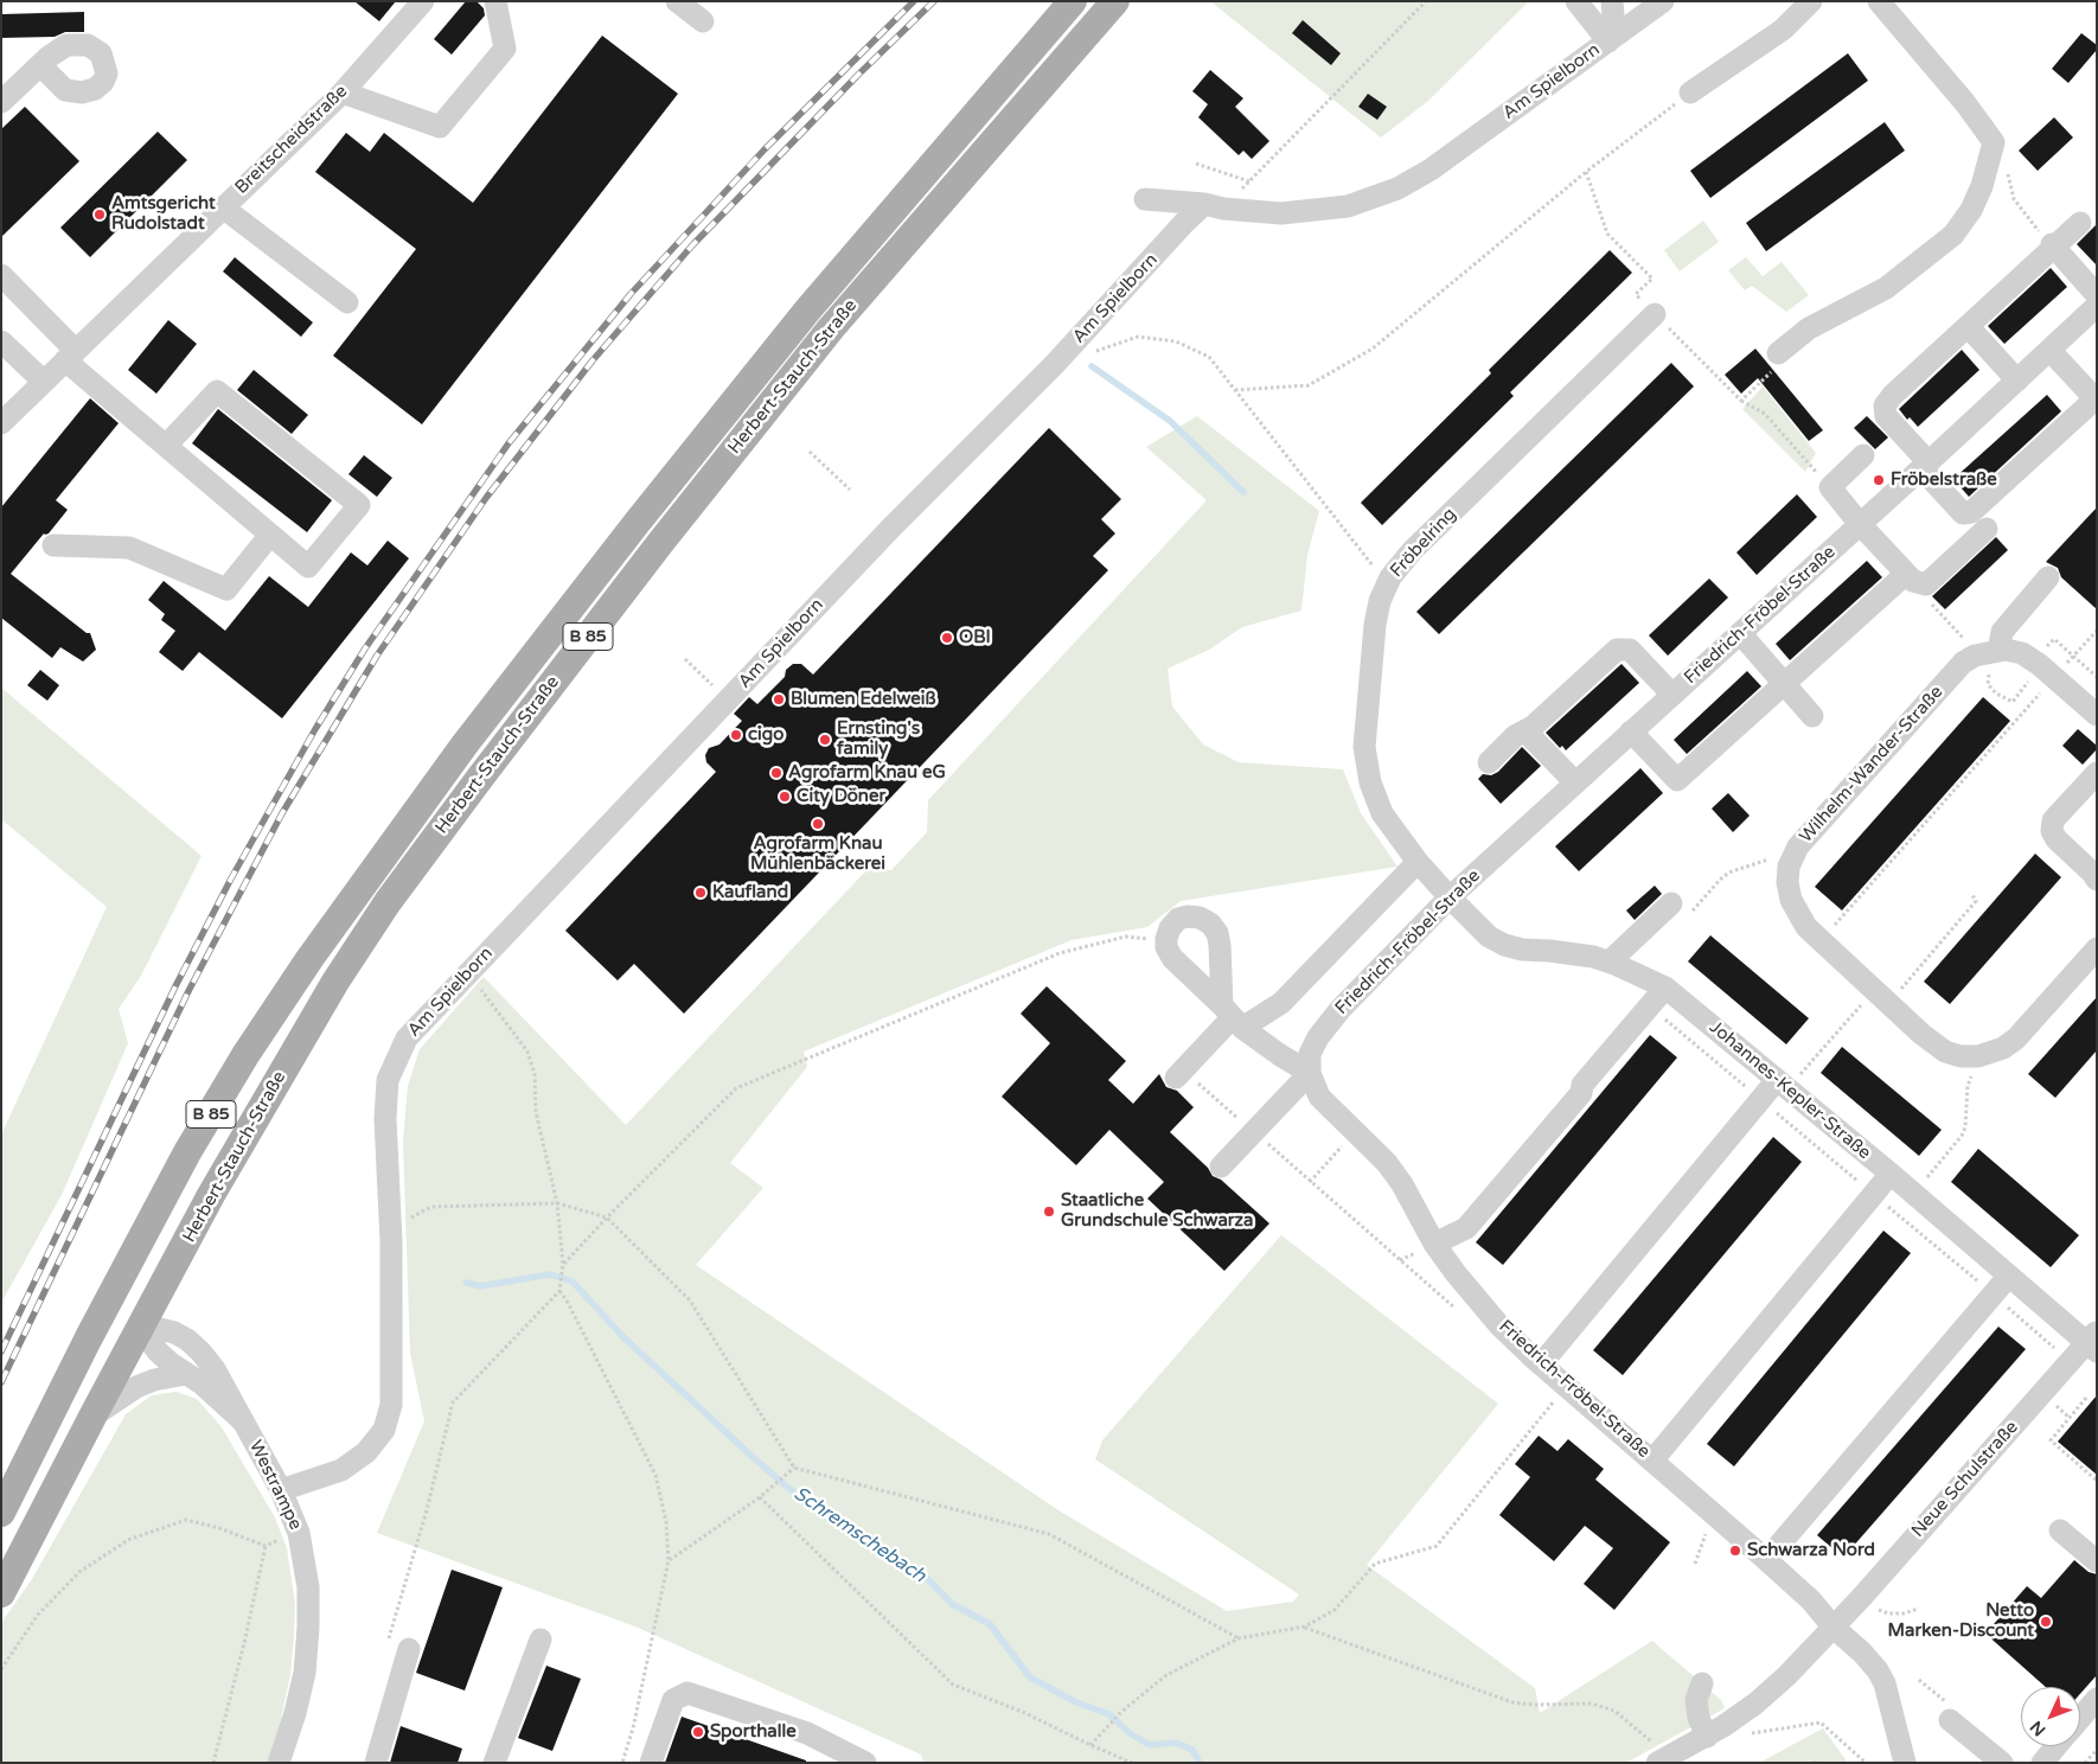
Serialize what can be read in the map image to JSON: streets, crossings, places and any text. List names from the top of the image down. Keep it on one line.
{"streets":{"main road":["Herbert-Stauch-Straße","B 85"],"street":["Am Spielborn","Breitscheidstraße","Fröbelring","Friedrich-Fröbel-Straße","Wilhelm-Wander-Straße","Johannes-Kepler-Straße","Neue Schulstraße","Westrampe"]},"crossings":[["Am Spielborn","Westrampe"],["Herbert-Stauch-Straße","Westrampe"],["Fröbelring","Friedrich-Fröbel-Straße"],["Fröbelring","Johannes-Kepler-Straße"],["Friedrich-Fröbel-Straße","Johannes-Kepler-Straße"],["Friedrich-Fröbel-Straße","Neue Schulstraße"],["Johannes-Kepler-Straße","Neue Schulstraße"]],"water":["Schremschebach"],"places":["Amtsgericht Rudolstadt","Fröbelstraße","OBI","Blumen Edelweiß","cigo","Ernsting's family","Agrofarm Knau eG","City Döner","Agrofarm Knau Mühlenbäckerei","Kaufland","Staatliche Grundschule Schwarza","Schwarza Nord","Netto Marken-Discount","Sporthalle"],"north":"bottom left"}
